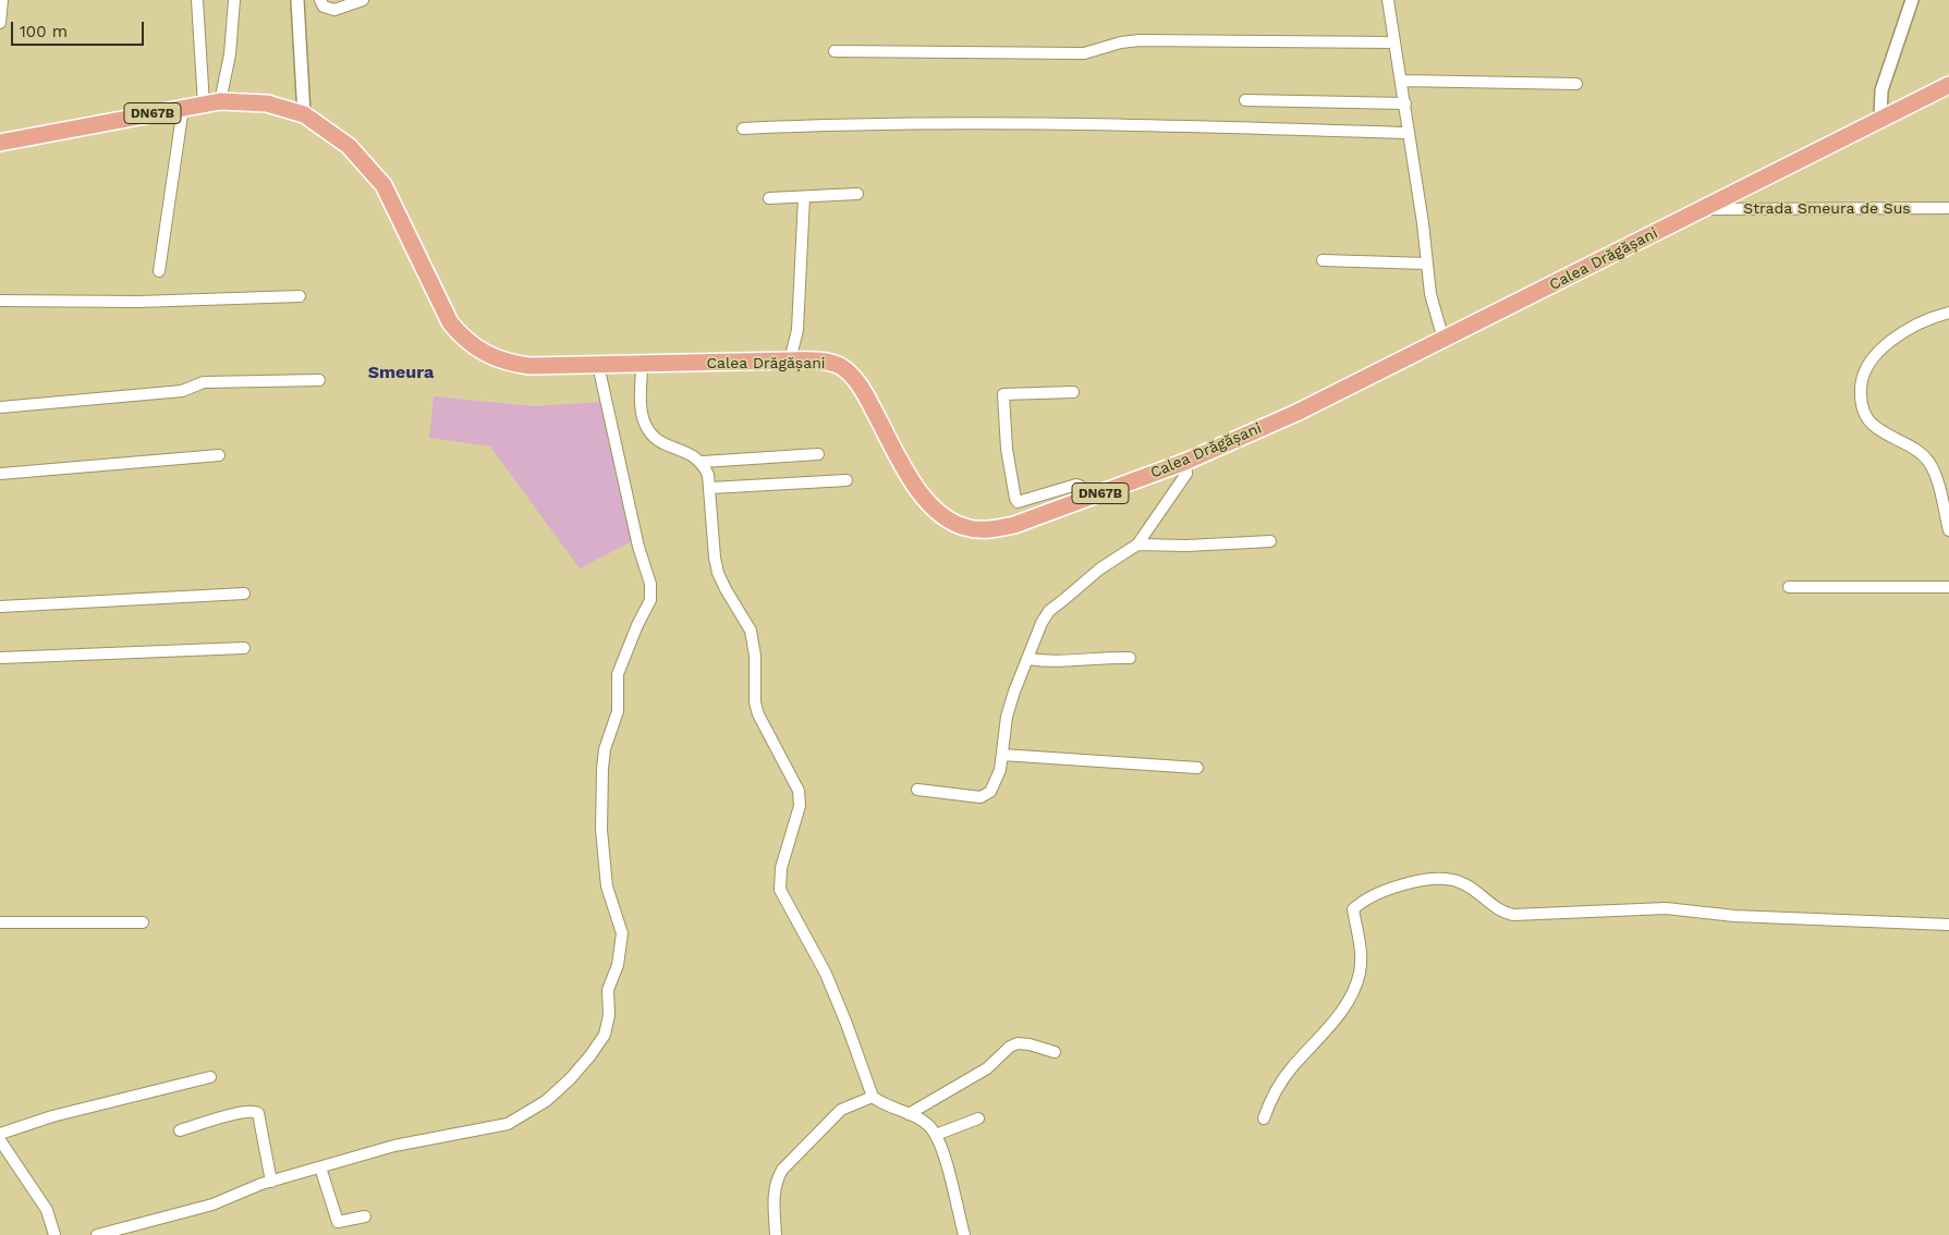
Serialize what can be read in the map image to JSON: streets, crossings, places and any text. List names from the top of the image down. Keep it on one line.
{"streets":{"main road":["DN67B","Calea Drăgășani"],"street":["Strada Smeura de Sus"]},"crossings":[["DN67B","Calea Drăgășani"],["Strada Smeura de Sus","Calea Drăgășani"]],"districts":["Smeura"],"scale_bar":"100 m"}
